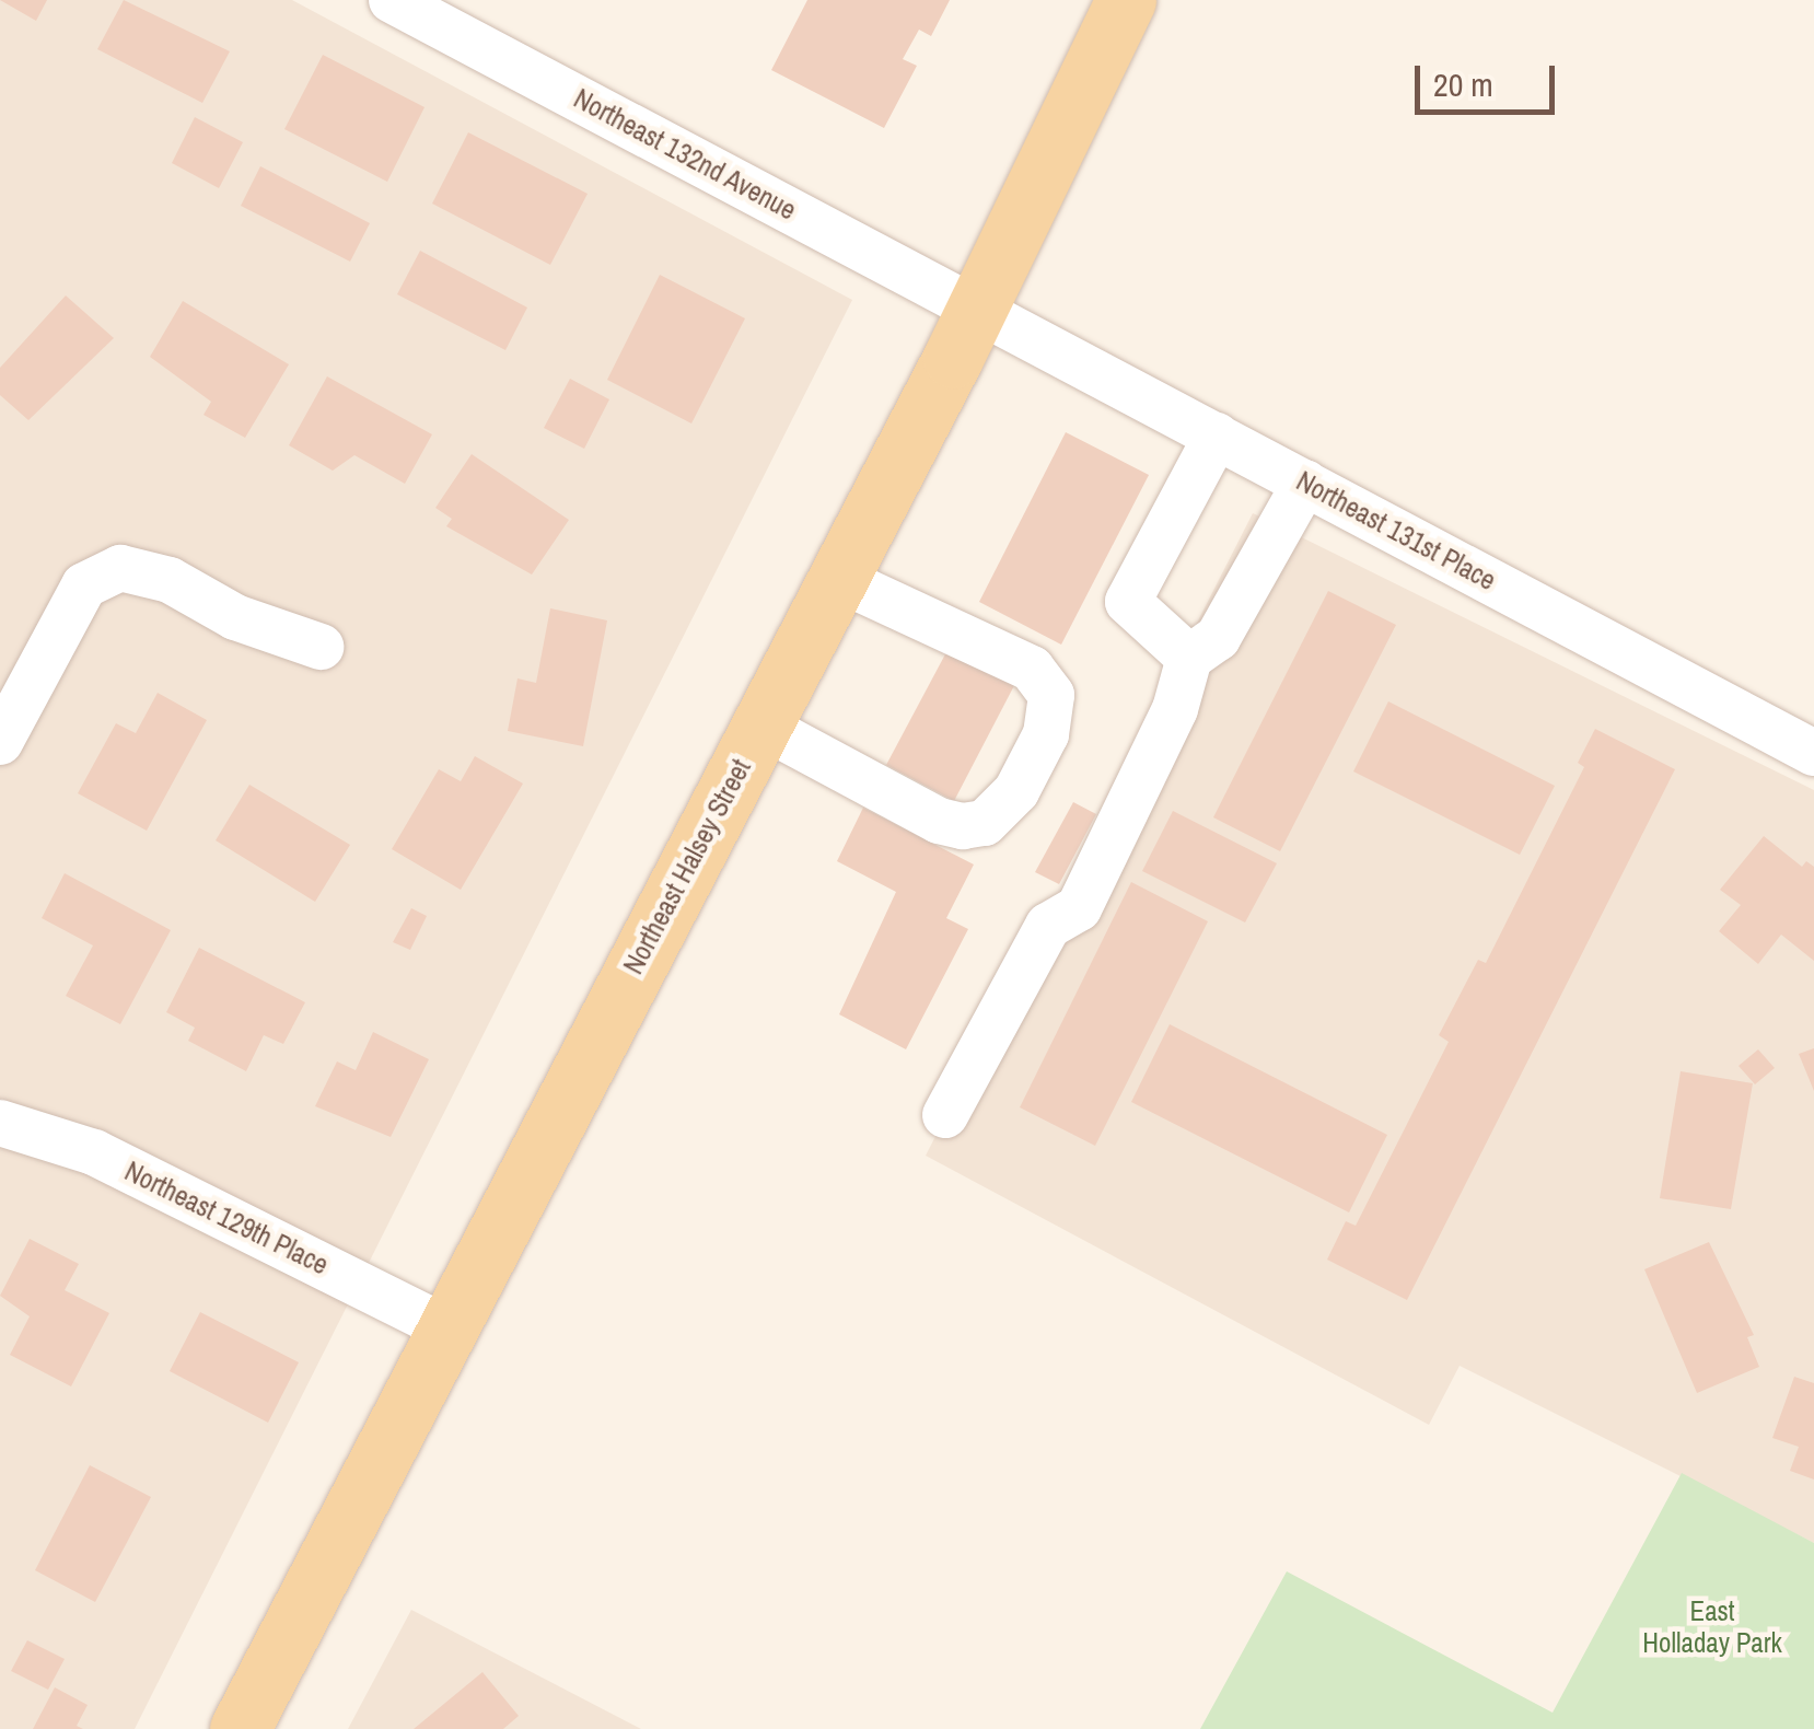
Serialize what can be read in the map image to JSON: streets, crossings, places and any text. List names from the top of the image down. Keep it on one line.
{"streets":{"main road":["Northeast Halsey Street"],"street":["Northeast 132nd Avenue","Northeast 131st Place","Northeast 129th Place"]},"crossings":[["Northeast 132nd Avenue","Northeast 131st Place"],["Northeast 132nd Avenue","Northeast Halsey Street"],["Northeast 131st Place","Northeast Halsey Street"],["Northeast Halsey Street","Northeast 129th Place"]],"parks":["East Holladay Park"],"scale_bar":"20 m"}
